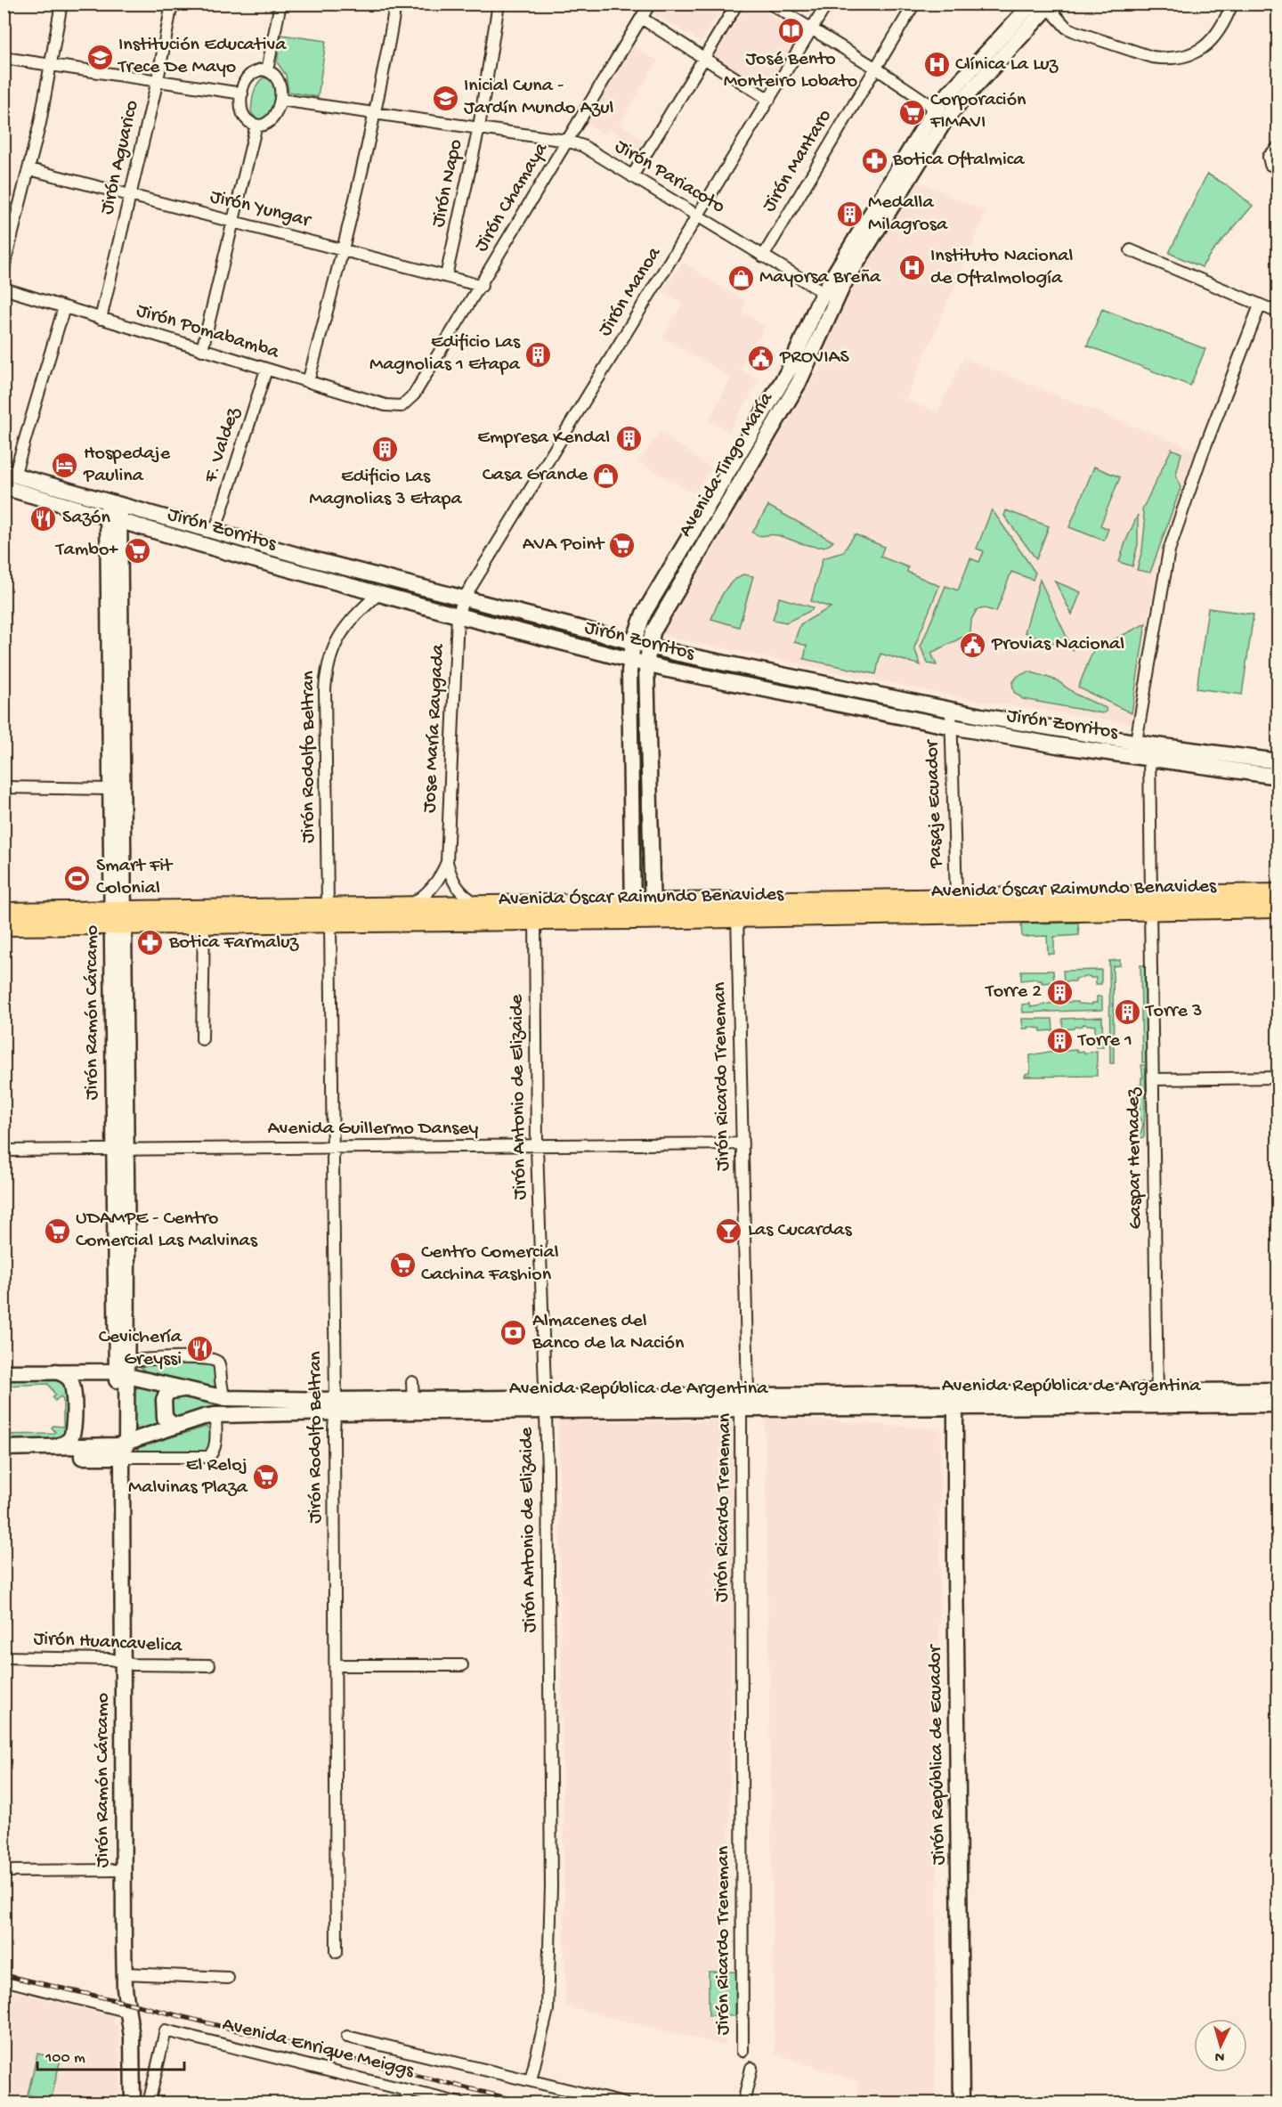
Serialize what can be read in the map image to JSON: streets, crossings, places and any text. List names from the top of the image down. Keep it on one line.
{"streets":{"main road":["Avenida Tingo María","Jirón Zorritos","Avenida Óscar Raimundo Benavides","Jirón Ramón Cárcamo","Avenida República de Argentina","Jirón República de Ecuador"],"street":["Jirón Aguarico","Jirón Mantaro","Jirón Pariacoto","Jirón Napo","Jirón Chamaya","Jirón Yungar","Jirón Manoa","Jirón Pomabamba","F. Valdez","Jose María Raygada","Jirón Rodolfo Beltran","Pasaje Ecuador","Jirón Ricardo Treneman","Jirón Antonio de Elizaide","Avenida Guillermo Dansey","Gaspar Hernadez","Jirón Huancavelica","Avenida Enrique Meiggs"]},"crossings":[["Jirón Aguarico","Jirón Yungar"],["Jirón Aguarico","Jirón Pomabamba"],["Jirón Mantaro","Jirón Pariacoto"],["Jirón Pariacoto","Jirón Napo"],["Jirón Pariacoto","Jirón Chamaya"],["Jirón Pariacoto","Jirón Manoa"],["Jirón Pariacoto","Avenida Tingo María"],["Jirón Napo","Jirón Yungar"],["Jirón Chamaya","Jirón Yungar"],["Jirón Chamaya","Jirón Pomabamba"],["Jirón Manoa","Jirón Zorritos"],["Jirón Manoa","Jose María Raygada"],["Jirón Pomabamba","F. Valdez"],["F. Valdez","Jirón Zorritos"],["Avenida Tingo María","Jirón Zorritos"],["Avenida Tingo María","Avenida Óscar Raimundo Benavides"],["Jirón Zorritos","Jose María Raygada"],["Jirón Zorritos","Jirón Rodolfo Beltran"],["Jirón Zorritos","Pasaje Ecuador"],["Jirón Zorritos","Jirón Ramón Cárcamo"],["Jirón Zorritos","Gaspar Hernadez"],["Jose María Raygada","Avenida Óscar Raimundo Benavides"],["Jirón Rodolfo Beltran","Avenida Óscar Raimundo Benavides"],["Jirón Rodolfo Beltran","Avenida Guillermo Dansey"],["Jirón Rodolfo Beltran","Avenida República de Argentina"],["Pasaje Ecuador","Avenida Óscar Raimundo Benavides"],["Avenida Óscar Raimundo Benavides","Jirón Ramón Cárcamo"],["Avenida Óscar Raimundo Benavides","Jirón Ricardo Treneman"],["Avenida Óscar Raimundo Benavides","Jirón Antonio de Elizaide"],["Avenida Óscar Raimundo Benavides","Gaspar Hernadez"],["Jirón Ramón Cárcamo","Avenida Guillermo Dansey"],["Jirón Ramón Cárcamo","Avenida República de Argentina"],["Jirón Ramón Cárcamo","Jirón Huancavelica"],["Jirón Ricardo Treneman","Avenida Guillermo Dansey"],["Jirón Ricardo Treneman","Avenida República de Argentina"],["Jirón Antonio de Elizaide","Avenida Guillermo Dansey"],["Jirón Antonio de Elizaide","Avenida República de Argentina"],["Gaspar Hernadez","Avenida República de Argentina"],["Avenida República de Argentina","Jirón República de Ecuador"]],"places":{"library":["José Bento Monteiro Lobato"],"school or university":["Institución Educativa Trece De Mayo","Inicial Cuna - Jardín Mundo Azul"],"hospital":["Clínica La Luz","Instituto Nacional de Oftalmología"],"supermarket":["Corporación FIMAVI","AVA Point","Tambo+","UDAMPE - Centro Comercial Las Malvinas","Centro Comercial Cachina Fashion","El Reloj Malvinas Plaza"],"pharmacy":["Botica Oftalmica","Botica Farmaluz"],"building":["Medalla Milagrosa","Edificio Las Magnolias 1 Etapa","Empresa Kendal","Edificio Las Magnolias 3 Etapa","Torre 2","Torre 3","Torre 1"],"shop":["Mayorsa Breña","Casa Grande"],"public building":["PROVIAS","Provias Nacional"],"hotel":["Hospedaje Paulina"],"restaurant":["Sazón","Cevichería Greyssi"],"sports":["Smart Fit Colonial"],"bar":["Las Cucardas"],"bank":["Almacenes del Banco de la Nación"]},"scale_bar":"100 m","north":"bottom"}
